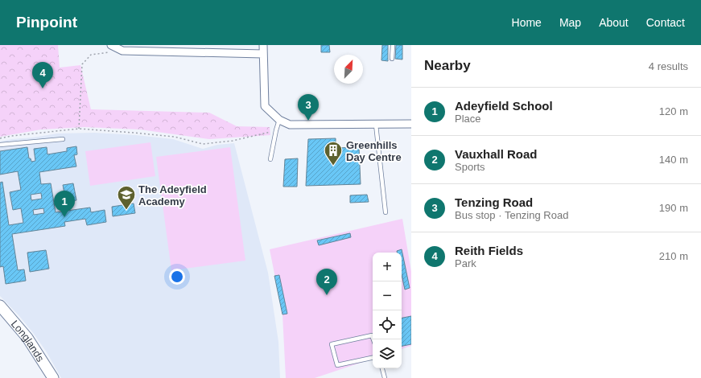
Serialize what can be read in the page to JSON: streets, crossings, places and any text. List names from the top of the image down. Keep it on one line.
{"streets":{"street":["Longlands"]},"places":{"building":["Greenhills Day Centre"],"school or university":["The Adeyfield Academy"]},"north":"top right","page":{"header":"Pinpoint","nav":["Home","Map","About","Contact"],"heading":["Nearby","4 results"],"pins":["4","3","1","2"],"list":[{"mark":"1","name":"Adeyfield School","note":"Place","value":"120 m"},{"mark":"2","name":"Vauxhall Road","note":"Sports","value":"140 m"},{"mark":"3","name":"Tenzing Road","note":"Bus stop · Tenzing Road","value":"190 m"},{"mark":"4","name":"Reith Fields","note":"Park","value":"210 m"}],"map_buttons":["+","−"]}}
